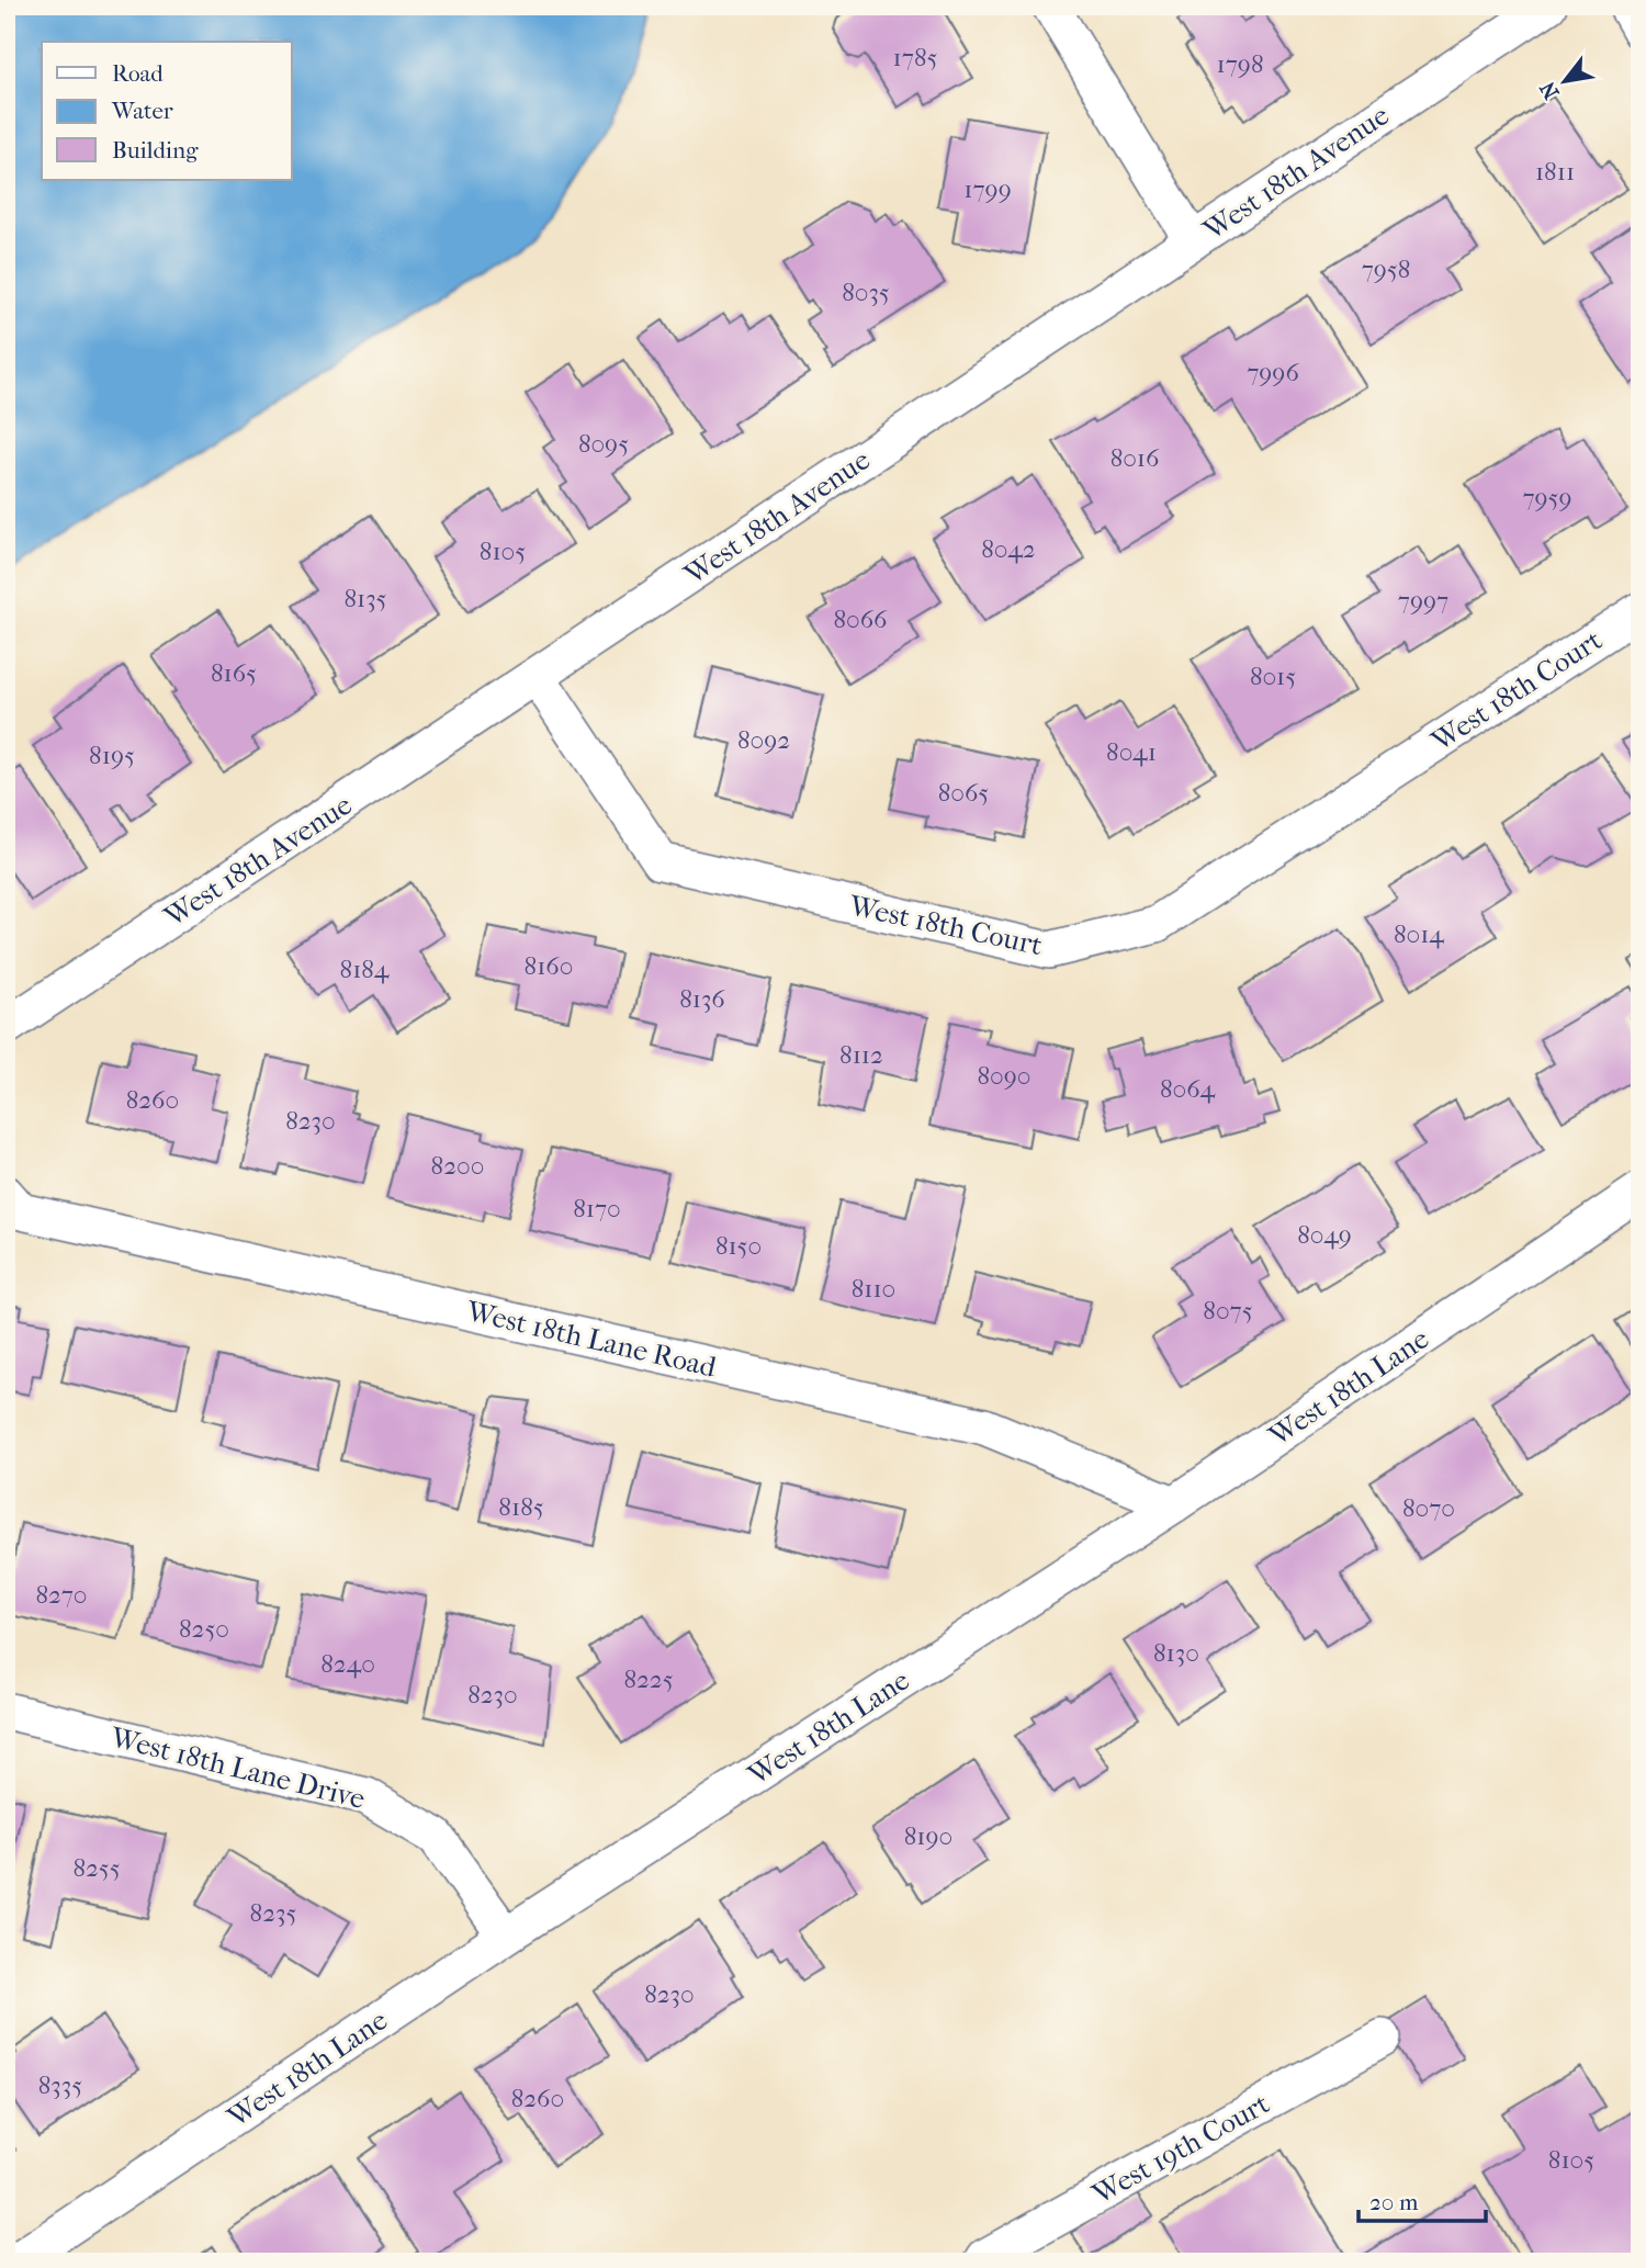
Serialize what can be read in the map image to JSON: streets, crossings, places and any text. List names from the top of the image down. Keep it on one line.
{"streets":{"street":["West 18th Avenue","West 18th Court","West 18th Lane Road","West 18th Lane","West 18th Lane Drive","West 19th Court"]},"crossings":[["West 18th Avenue","West 18th Court"],["West 18th Lane Road","West 18th Lane"],["West 18th Lane","West 18th Lane Drive"]],"house_numbers":["1785","1798","1811","1799","7958","8035","7996","8095","8016","7959","8042","8105","8135","7997","8066","8165","8015","8092","8041","8195","8065","8014","8160","8184","8136","8112","8090","8064","8260","8230","8200","8170","8049","8150","8110","8075","8185","8070","8270","8250","8130","8240","8225","8230","8190","8255","8235","8230","8335","8260","8105"],"legend":["Road","Water","Building"],"scale_bar":"20 m","north":"bottom left"}
